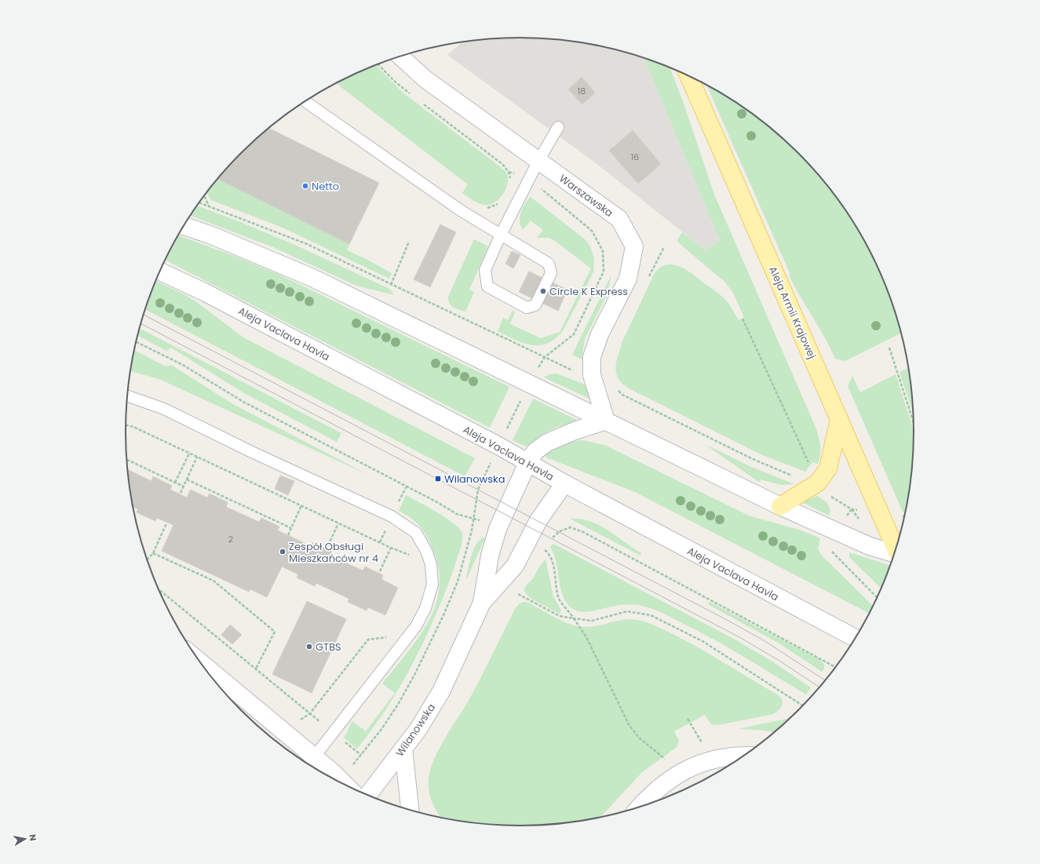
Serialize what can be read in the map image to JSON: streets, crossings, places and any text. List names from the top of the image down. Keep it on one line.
{"streets":{"main road":["Warszawska","Aleja Armii Krajowej","Aleja Vaclava Havla","Wilanowska"]},"crossings":[["Warszawska","Wilanowska"],["Aleja Vaclava Havla","Wilanowska"]],"places":{"other":["Netto","Circle K Express","Zespół Obsługi Mieszkańców nr 4","GTBS"],"transit":["Wilanowska"]},"house_numbers":["18","16","2"],"north":"right"}
